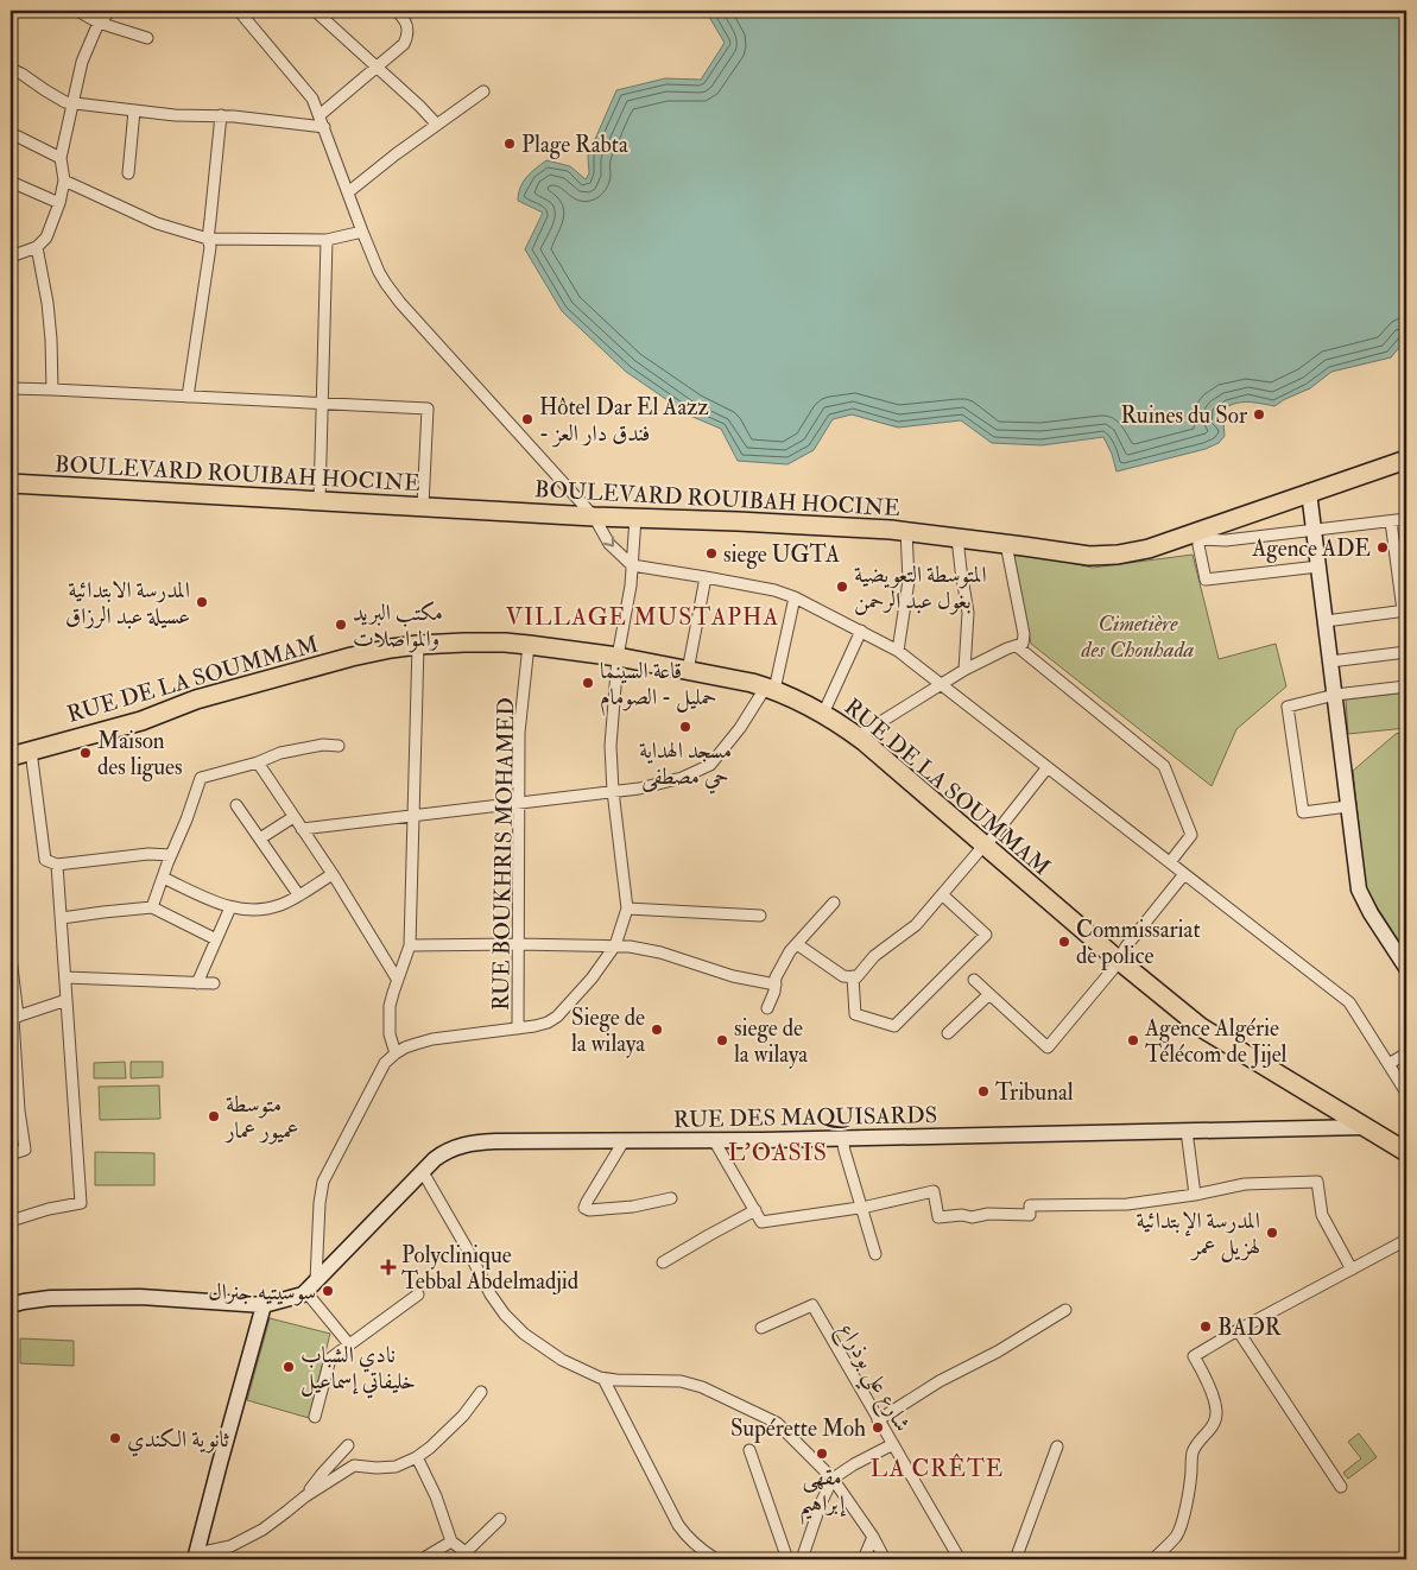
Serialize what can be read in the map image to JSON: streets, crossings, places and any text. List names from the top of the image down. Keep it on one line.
{"streets":{"main road":["BOULEVARD ROUIBAH HOCINE","RUE DE LA SOUMMAM","RUE DES MAQUISARDS"],"street":["RUE BOUKHRIS MOHAMED","شارع علي بوذراع"]},"crossings":[["RUE DE LA SOUMMAM","RUE BOUKHRIS MOHAMED"],["RUE DE LA SOUMMAM","RUE DES MAQUISARDS"]],"districts":["VILLAGE MUSTAPHA","L'OASIS","LA CRÊTE"],"parks":["Cimetière des Chouhada"],"places":{"other":["Plage Rabta","Ruines du Sor","Hôtel Dar El Aazz - فندق دار العز","Agence ADE","siege UGTA","المتوسطة التعويضية بغول عبد الرحمن","المدرسة الابتدائية عسيلة عبد الرزاق","مكتب البريد والمواصلات","قاعة السينما حمليل - الصومام","مسجد الهداية حي مصطفى","Maison des ligues","Commissariat de police","Siege de la wilaya","siege de la wilaya","Agence Algérie Télécom de Jijel","Tribunal","متوسطة عميور عمار","المدرسة الإبتدائية لهزيل عمر","سوسيتيه جنرال","BADR","نادي الشباب خليفاتي إسماعيل","Supérette Moh","ثانوية الكندي","مقهى إبراهيم"],"health":["Polyclinique Tebbal Abdelmadjid"]}}
